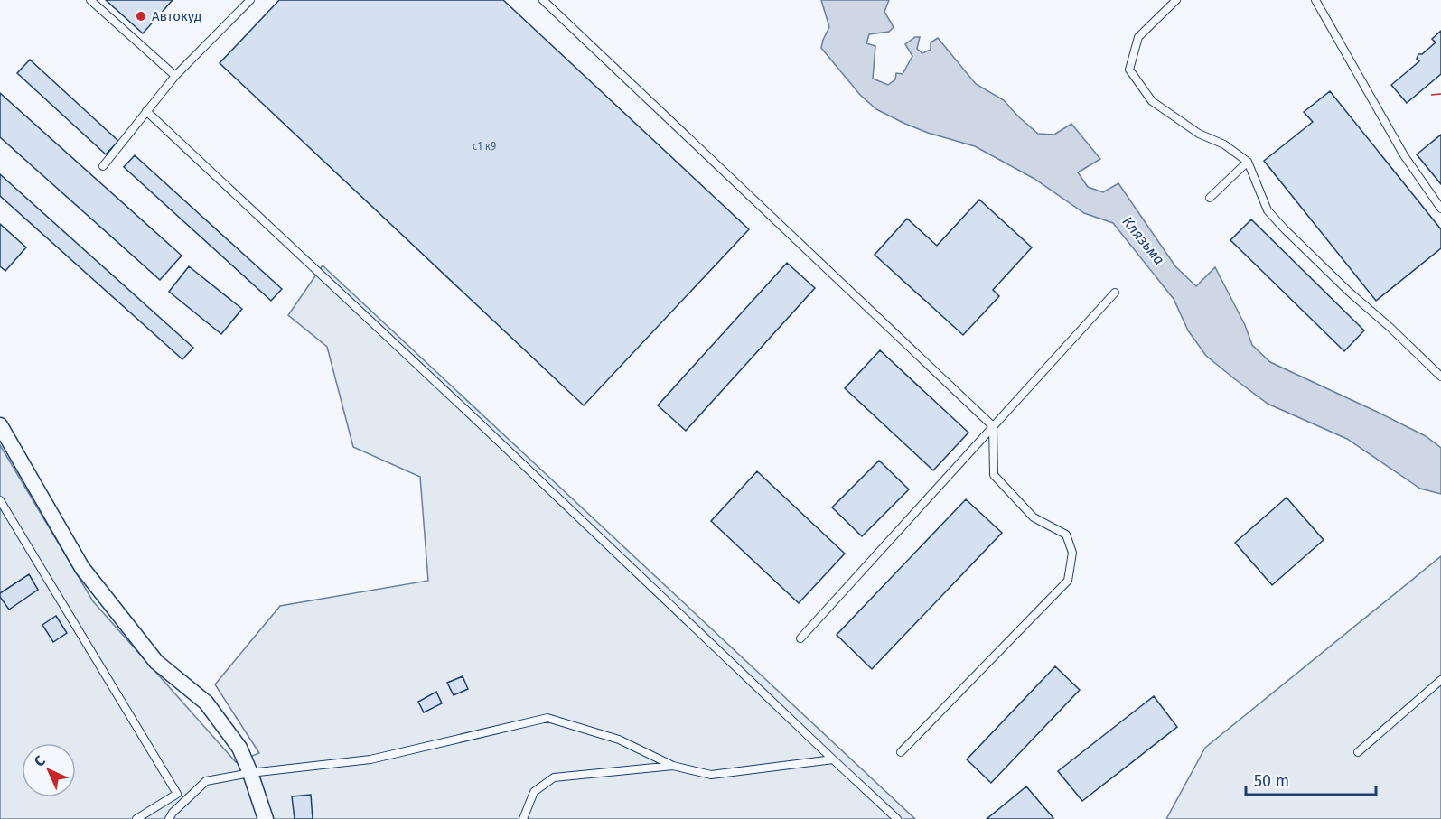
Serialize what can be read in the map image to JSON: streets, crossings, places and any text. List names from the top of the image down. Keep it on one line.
{"water":["Клязьма"],"places":["Автокуд"],"house_numbers":["с1 к9"],"scale_bar":"50 m","north":"top left"}
